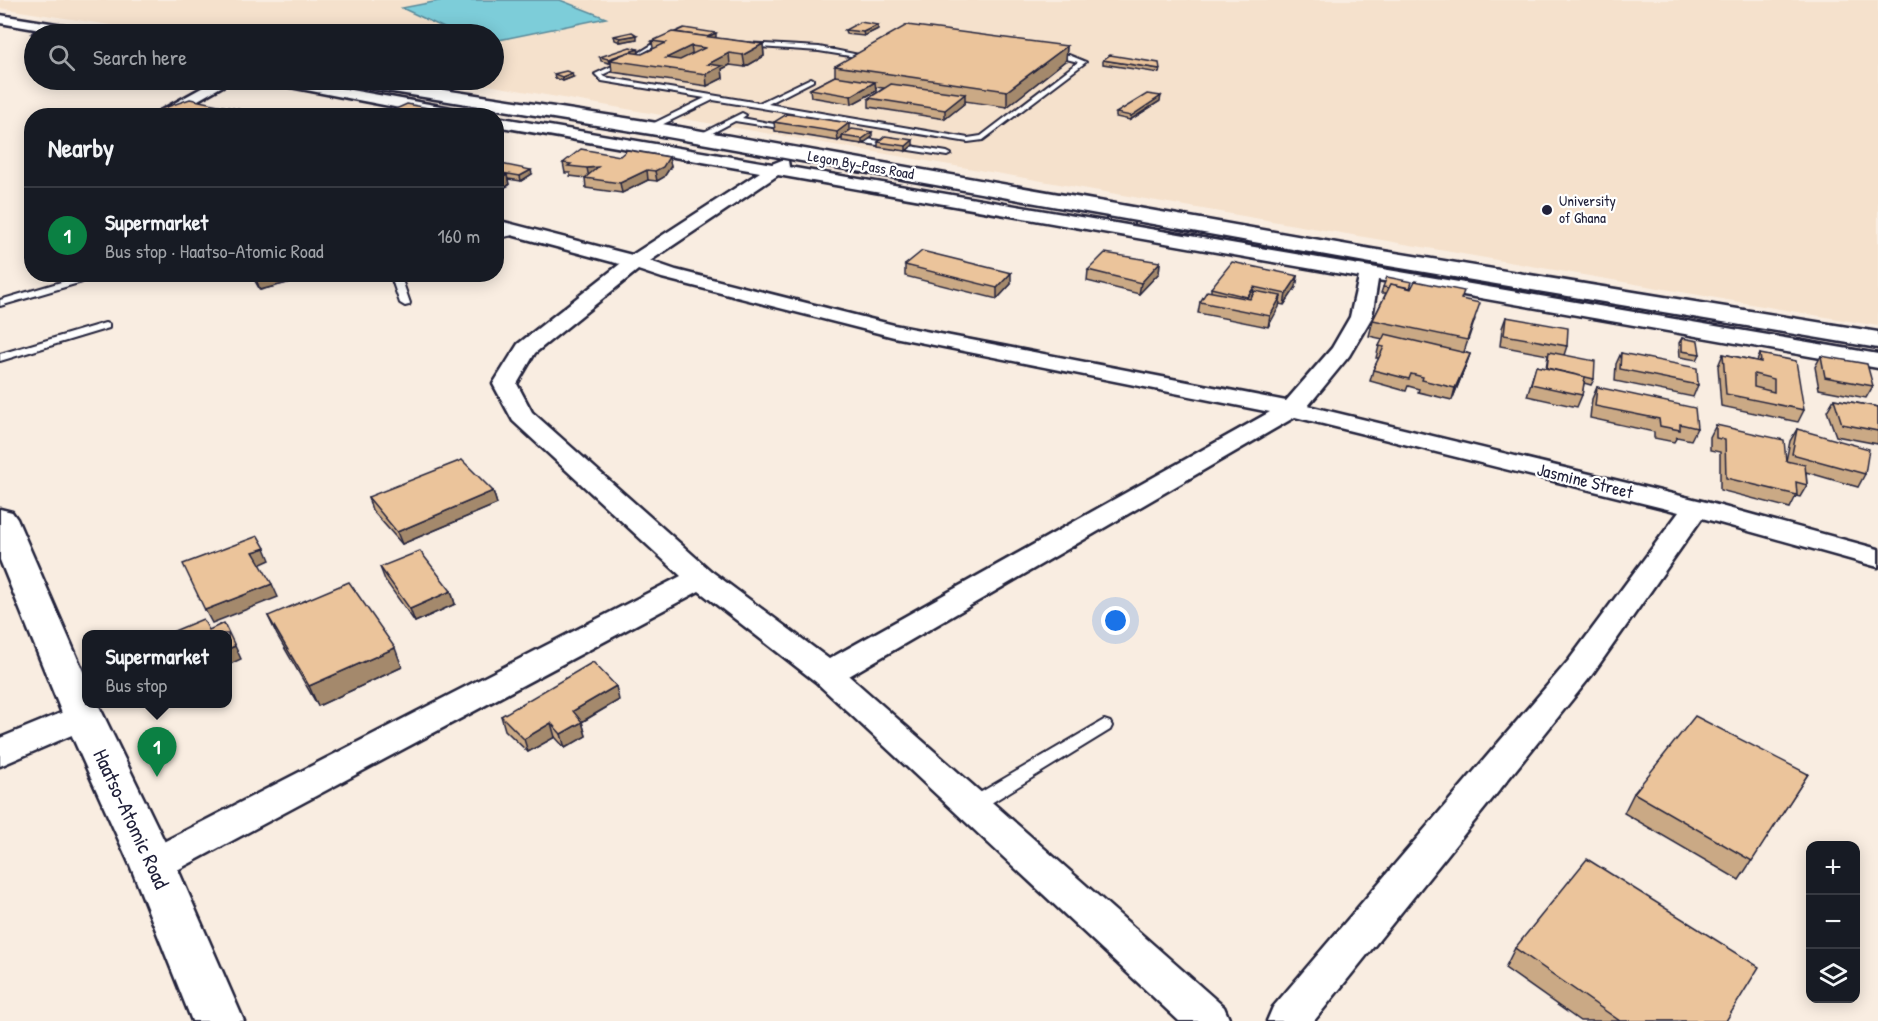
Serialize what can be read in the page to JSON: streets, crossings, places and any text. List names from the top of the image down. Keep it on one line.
{"streets":{"street":["Legon By-Pass Road","Jasmine Street","Haatso-Atomic Road"]},"places":["University of Ghana"],"page":{"search":"Search here","heading":"Nearby","list":[{"mark":"1","name":"Supermarket","note":"Bus stop · Haatso-Atomic Road","value":"160 m"}],"popup":["Supermarket","Bus stop"],"pins":"1","map_buttons":["+","−"]}}
